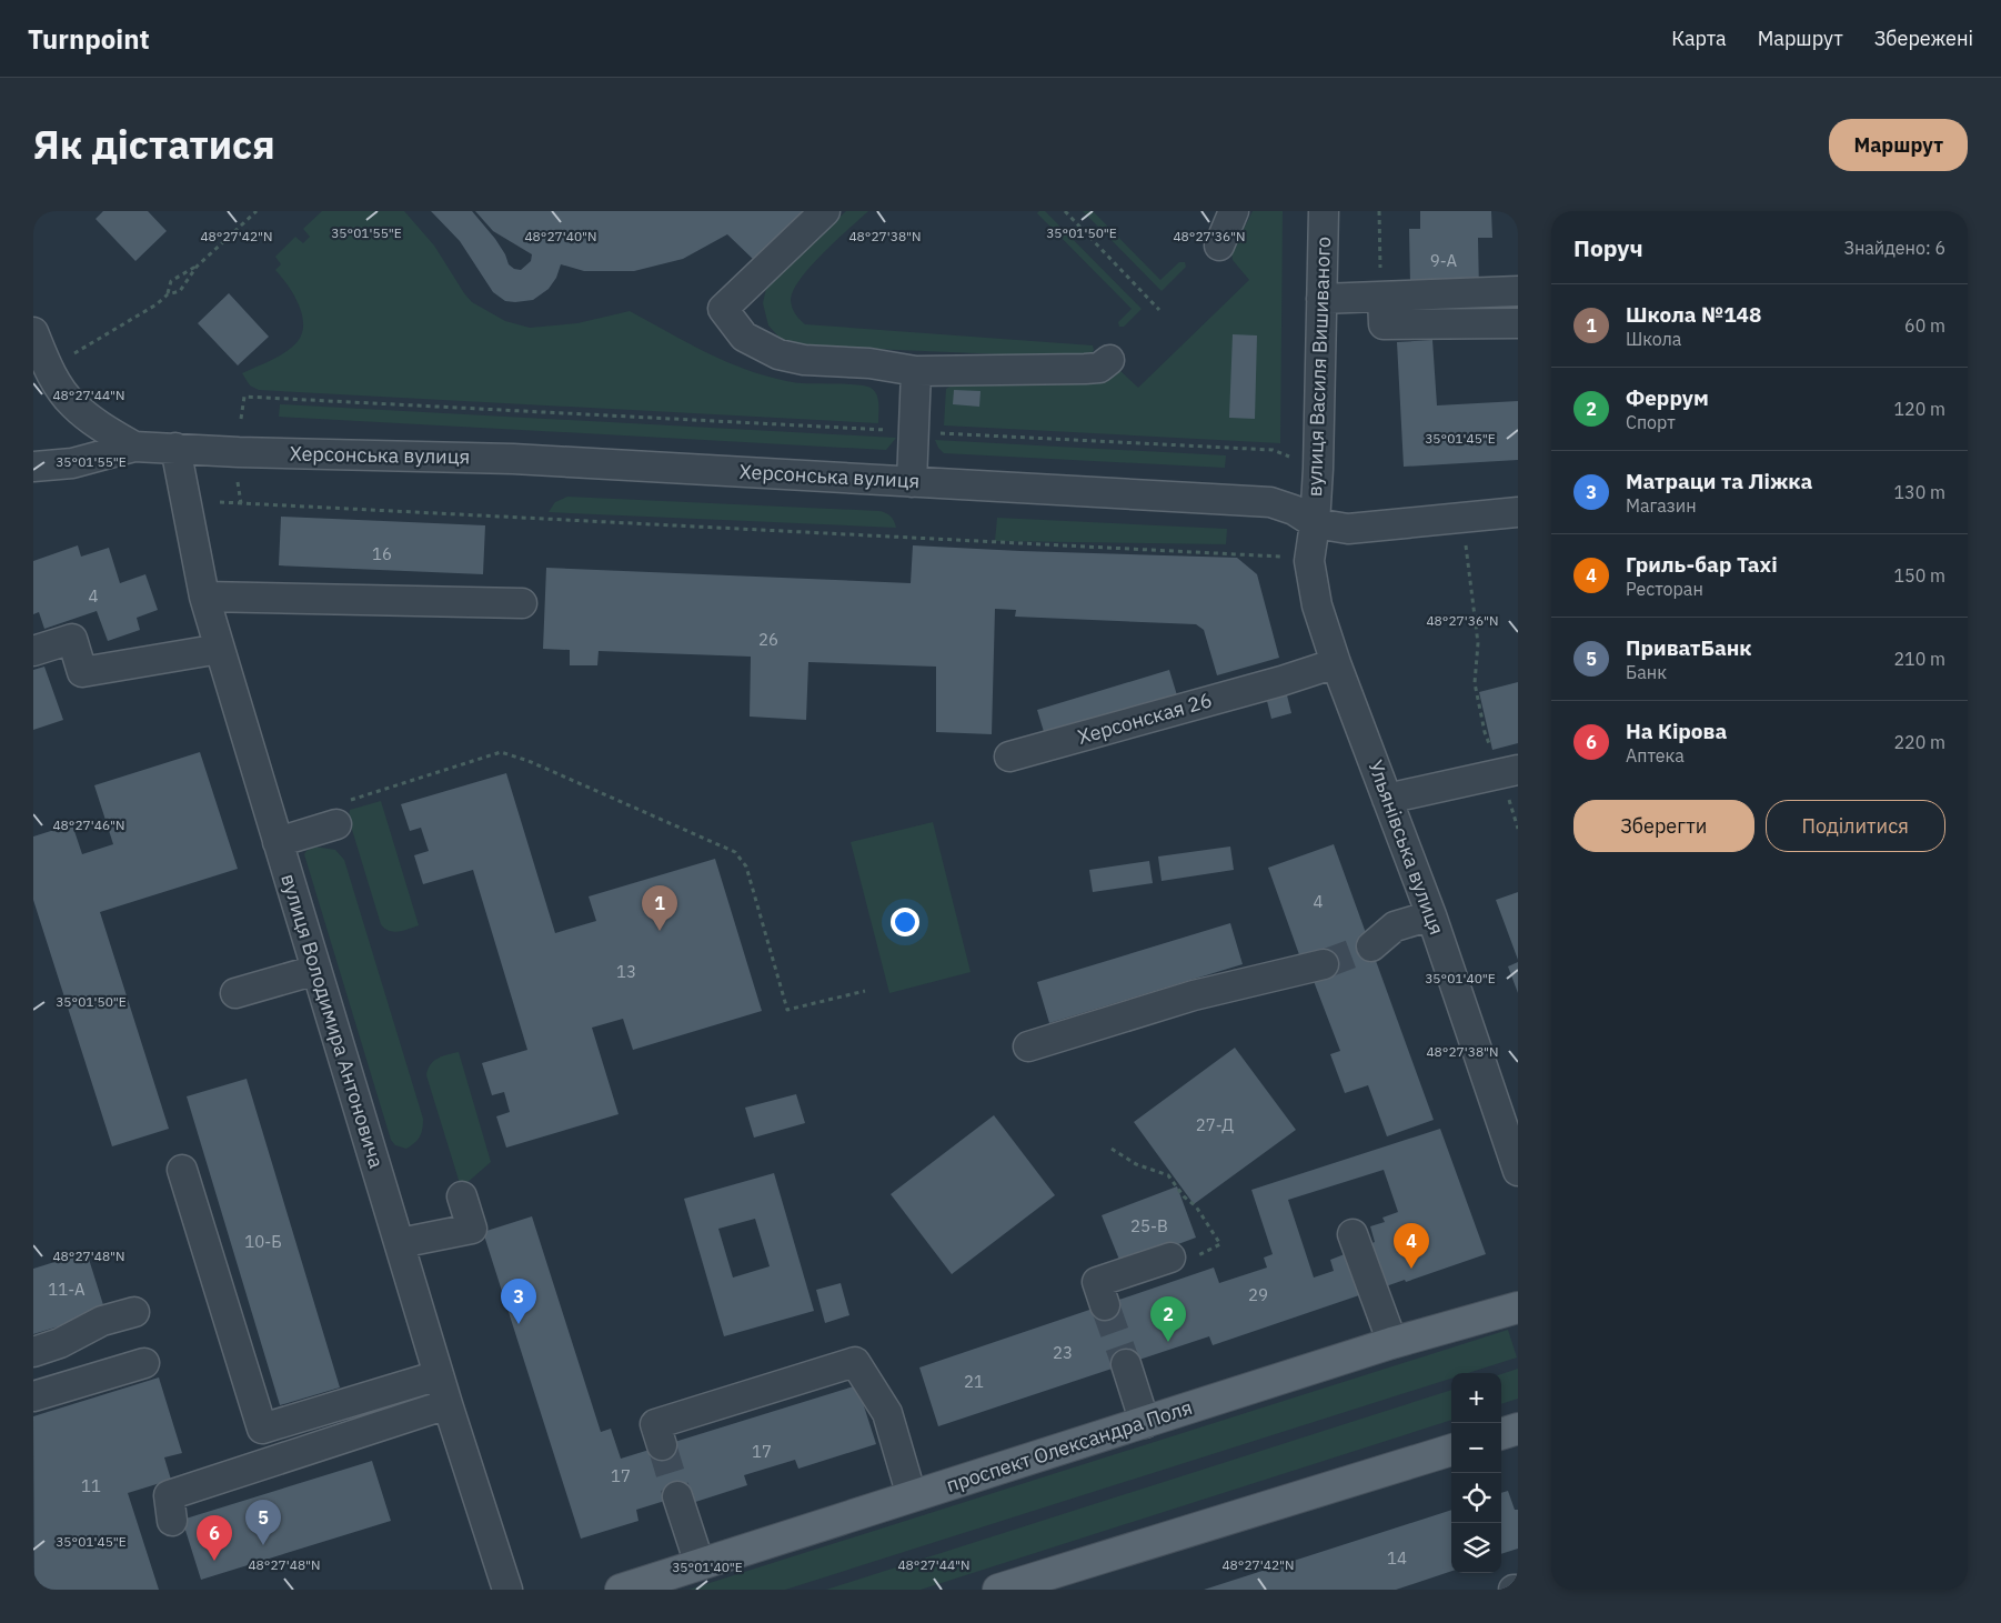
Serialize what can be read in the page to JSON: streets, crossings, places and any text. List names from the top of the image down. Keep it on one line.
{"streets":{"main road":["проспект Олександра Поля"],"street":["вулиця Василя Вишиваного","Херсонська вулиця","Херсонская 26","Ульянівська вулиця","вулиця Володимира Антоновича"]},"crossings":[["вулиця Василя Вишиваного","Херсонська вулиця"],["вулиця Василя Вишиваного","Ульянівська вулиця"],["Херсонська вулиця","Ульянівська вулиця"],["Херсонська вулиця","вулиця Володимира Антоновича"],["Херсонская 26","Ульянівська вулиця"]],"house_numbers":["9-А","16","4","26","4","13","27-Д","25-В","10-Б","11-А","29","23","21","17","17","11","14"],"page":{"header":"Turnpoint","nav":["Карта","Маршрут","Збережені"],"title":"Як дістатися","buttons":["Маршрут",["Зберегти","Поділитися"]],"heading":["Поруч","Знайдено: 6"],"list":[{"mark":"1","name":"Школа №148","note":"Школа","value":"60 m"},{"mark":"2","name":"Феррум","note":"Спорт","value":"120 m"},{"mark":"3","name":"Матраци та Ліжка","note":"Магазин","value":"130 m"},{"mark":"4","name":"Гриль-бар Taxi","note":"Ресторан","value":"150 m"},{"mark":"5","name":"ПриватБанк","note":"Банк","value":"210 m"},{"mark":"6","name":"На Кірова","note":"Аптека","value":"220 m"}],"pins":["1","4","3","2","5","6"],"map_buttons":["+","−"]},"coordinates":["35°01'55\"E","35°01'50\"E","48°27'42\"N","48°27'40\"N","48°27'38\"N","48°27'36\"N","48°27'44\"N","35°01'45\"E","48°27'46\"N","35°01'40\"E","48°27'48\"N"]}
